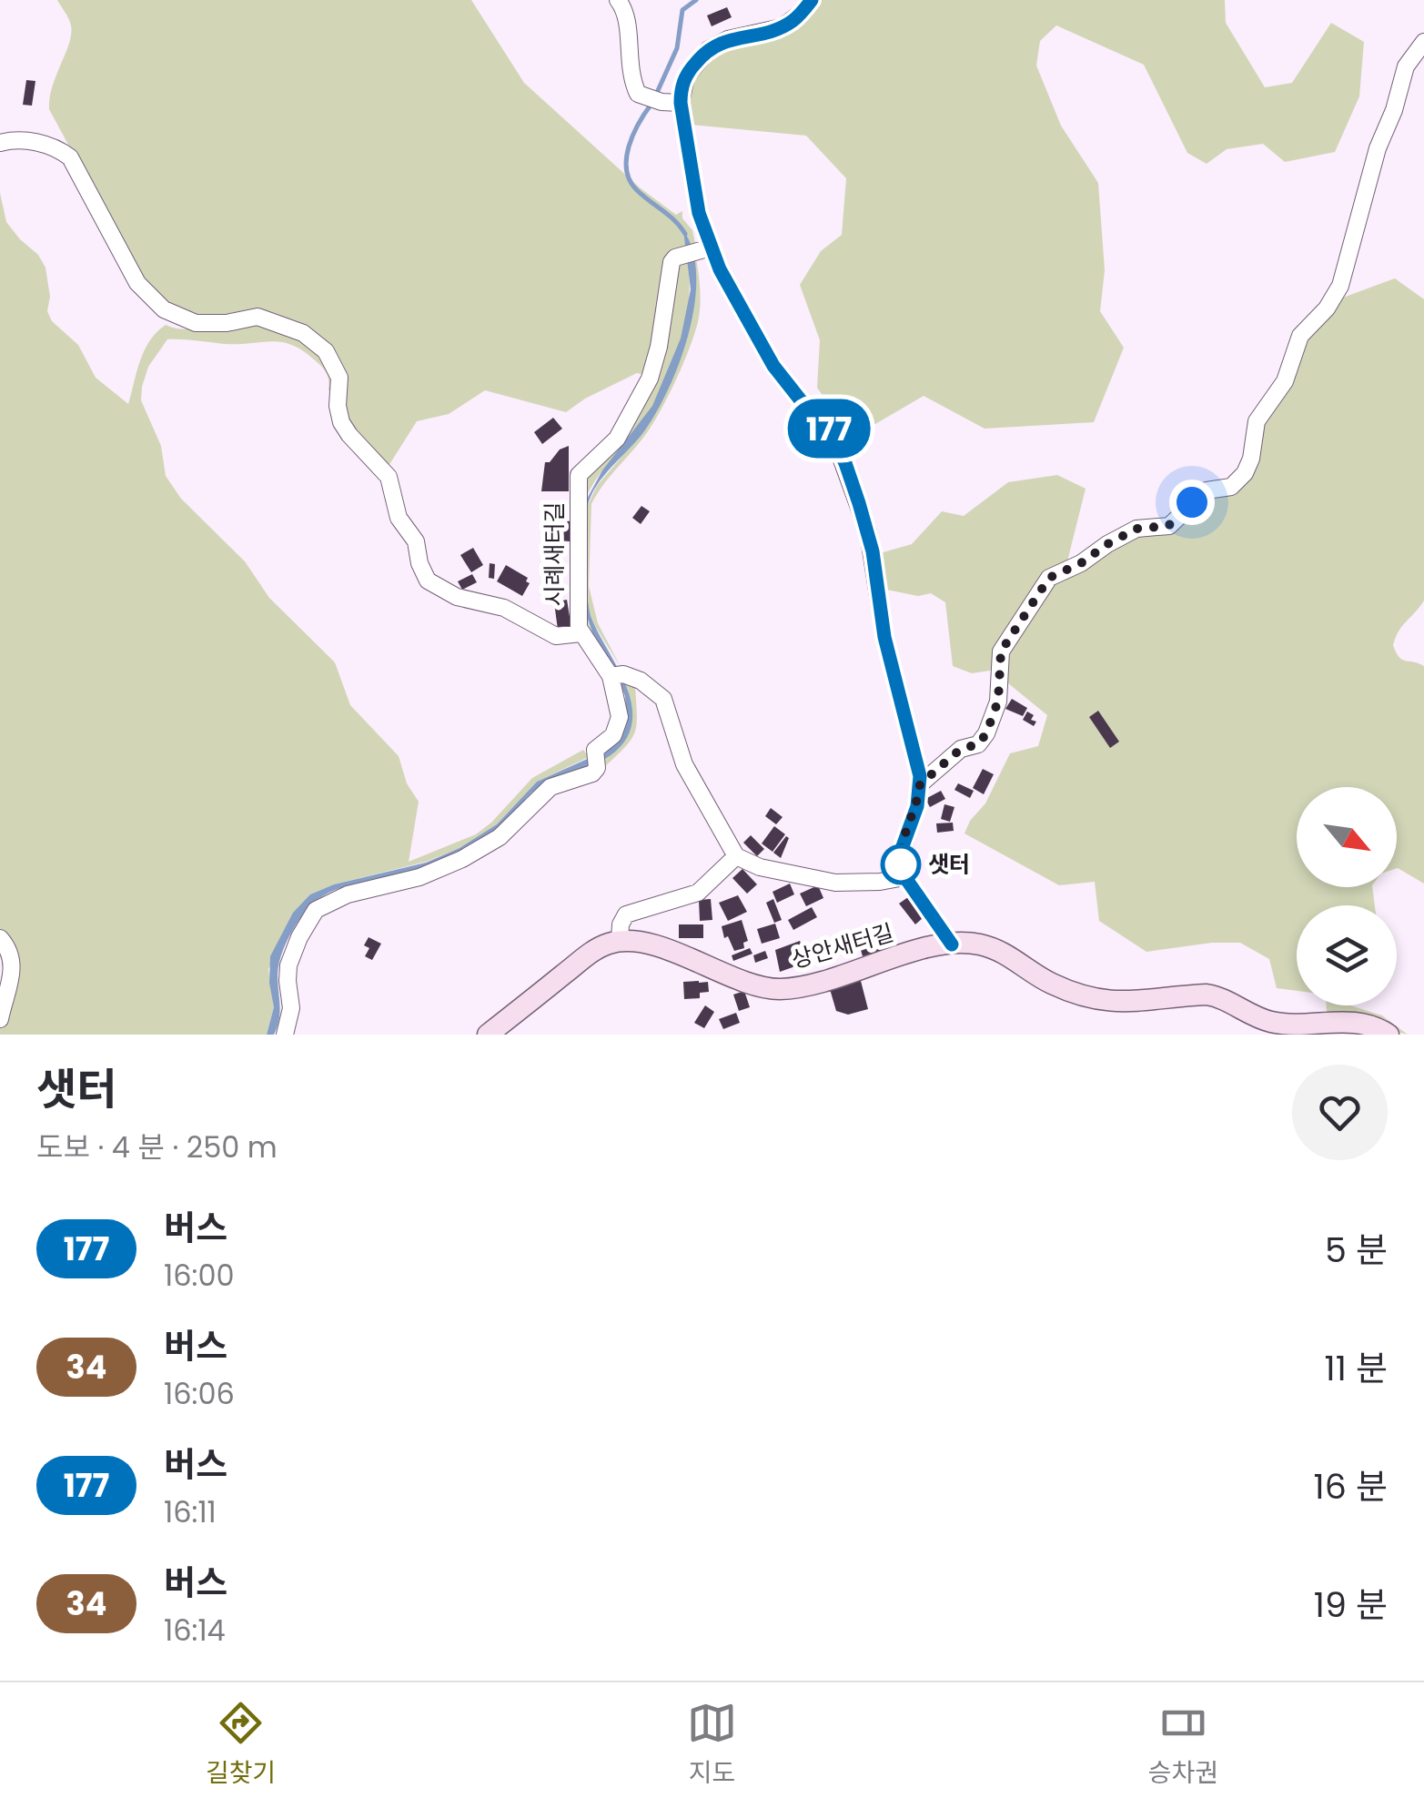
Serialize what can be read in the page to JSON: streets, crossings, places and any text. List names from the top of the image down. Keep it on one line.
{"streets":{"street":["시례새터길","상안새터길"]},"places":["샛터"],"lines":["bus line 177"],"north":"bottom right","page":{"on_map":"177","heading":["샛터","도보 · 4 분 · 250 m"],"list":[{"mark":"177","name":"버스","note":"16:00","value":"5 분"},{"mark":"34","name":"버스","note":"16:06","value":"11 분"},{"mark":"177","name":"버스","note":"16:11","value":"16 분"},{"mark":"34","name":"버스","note":"16:14","value":"19 분"}],"tabs":["길찾기","지도","승차권"]}}
